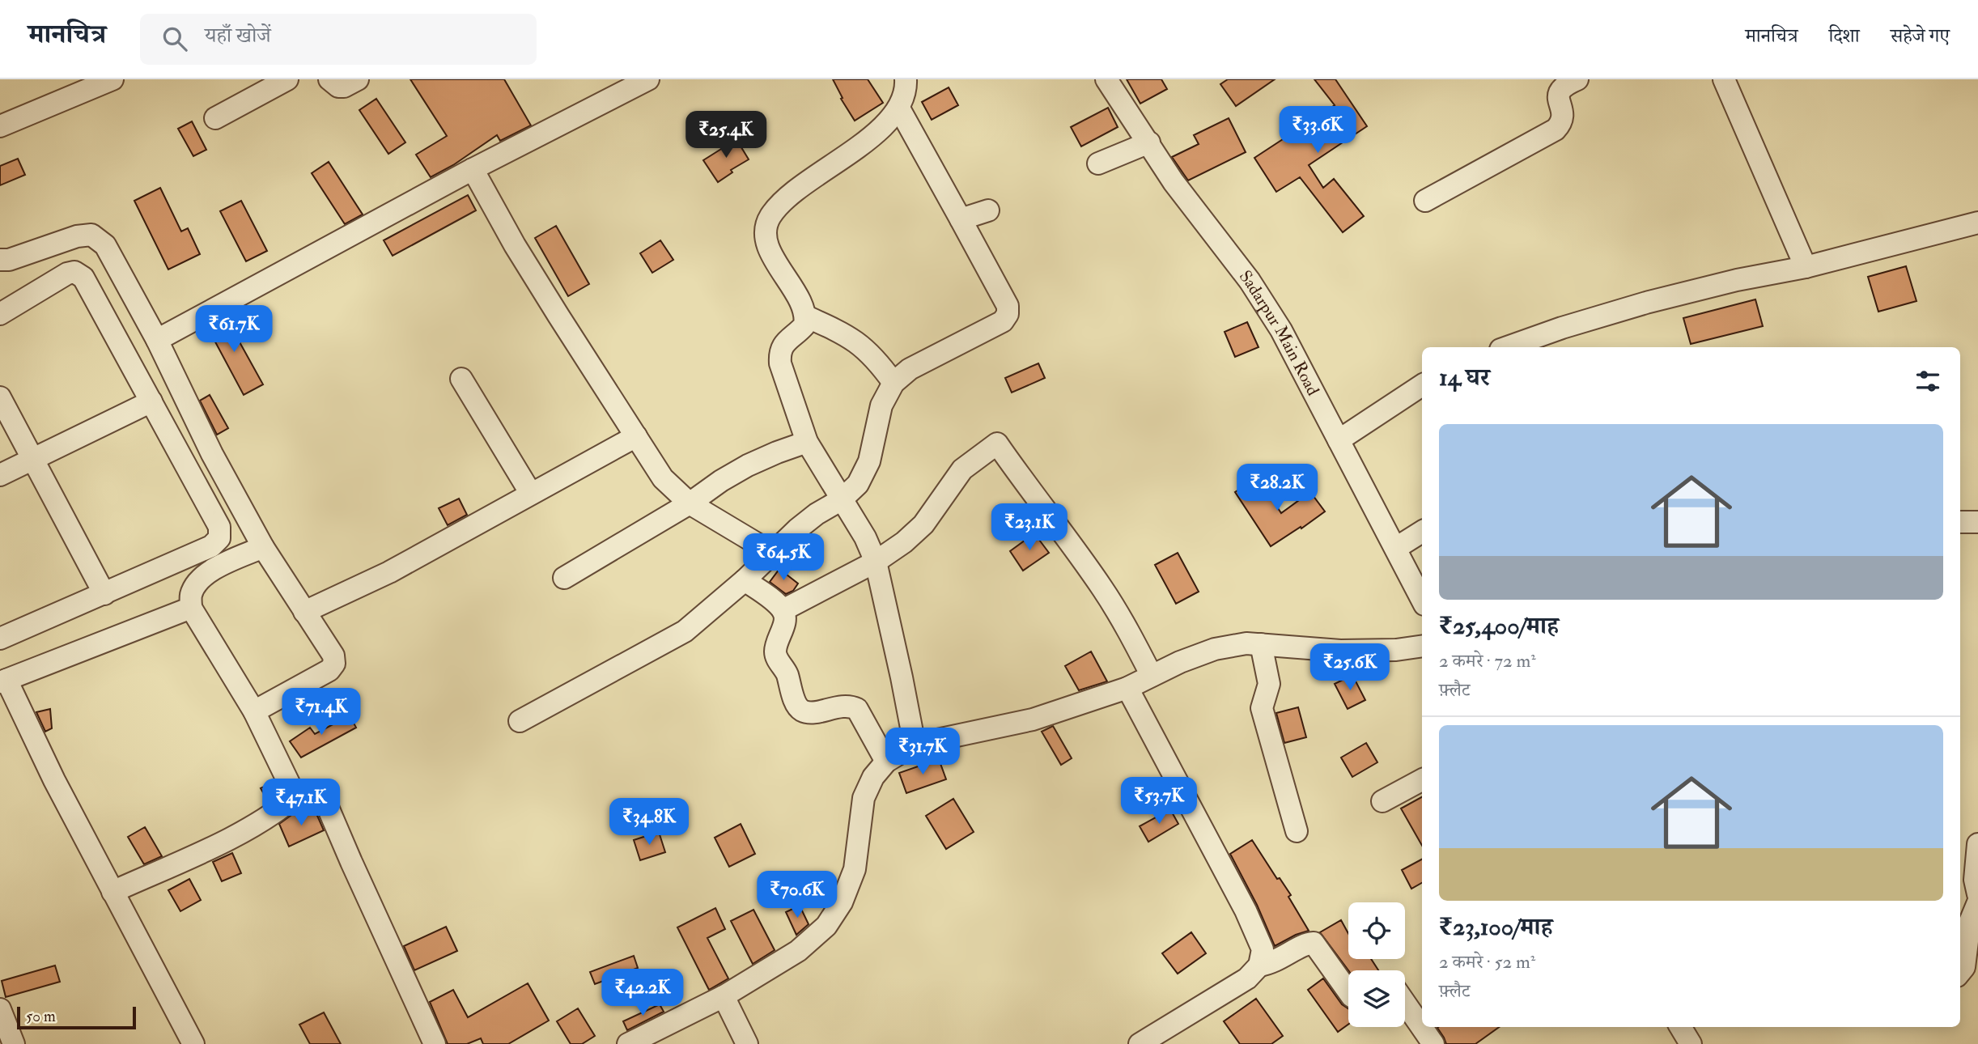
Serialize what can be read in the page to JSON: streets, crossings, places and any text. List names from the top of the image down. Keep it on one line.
{"streets":{"street":["Sadarpur Main Road"]},"scale_bar":"50 m","page":{"header":"मानचित्र","search":"यहाँ खोजें","nav":["मानचित्र","दिशा","सहेजे गए"],"price":["₹33.6K","₹25.4K","₹61.7K","₹28.2K","₹23.1K","₹64.5K","₹25.6K","₹71.4K","₹31.7K","₹53.7K","₹47.1K","₹34.8K","₹70.6K","₹42.2K"],"heading":"14 घर","list":[{"name":"₹25,400/माह","note":"2 कमरे · 72 m² · फ़्लैट"},{"name":"₹23,100/माह","note":"2 कमरे · 52 m² · फ़्लैट"}],"scale":"50 m"}}
